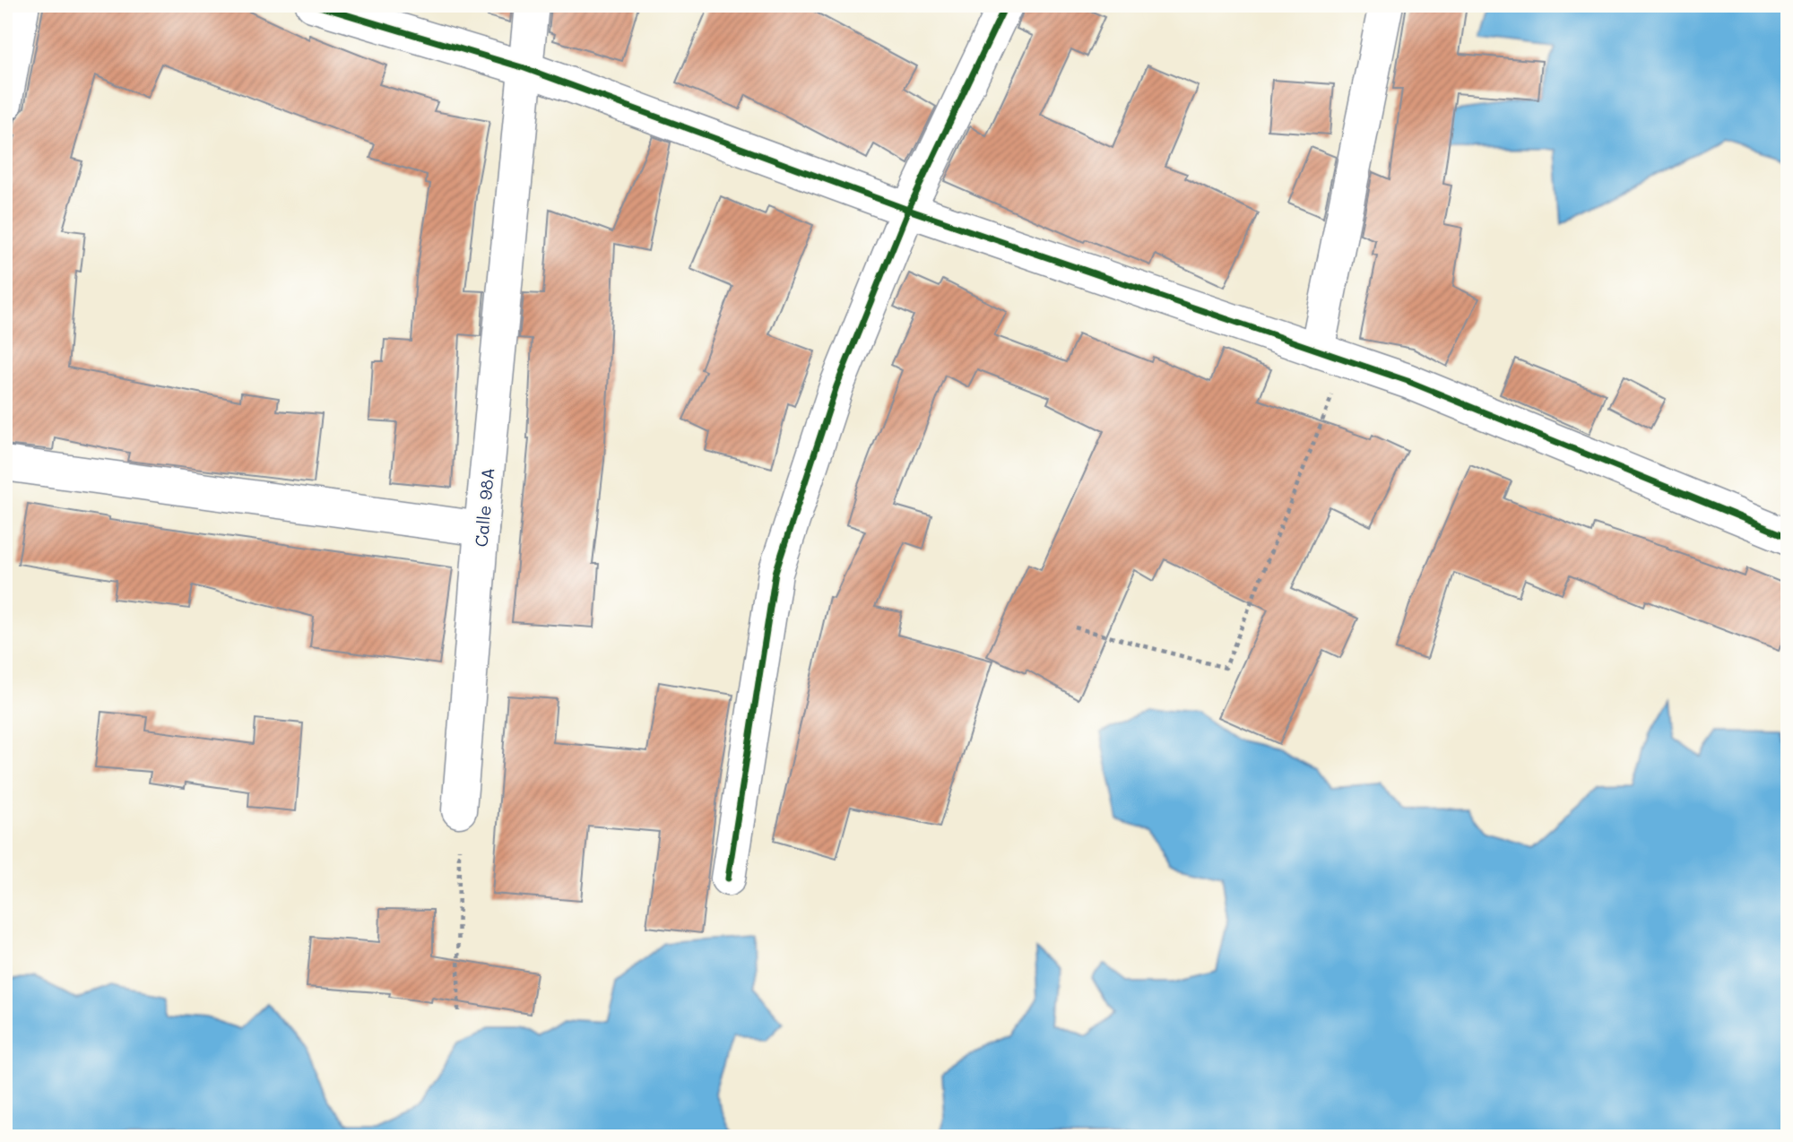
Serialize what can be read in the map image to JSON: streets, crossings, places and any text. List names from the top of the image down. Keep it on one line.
{"streets":{"street":["Calle 98A"]}}
